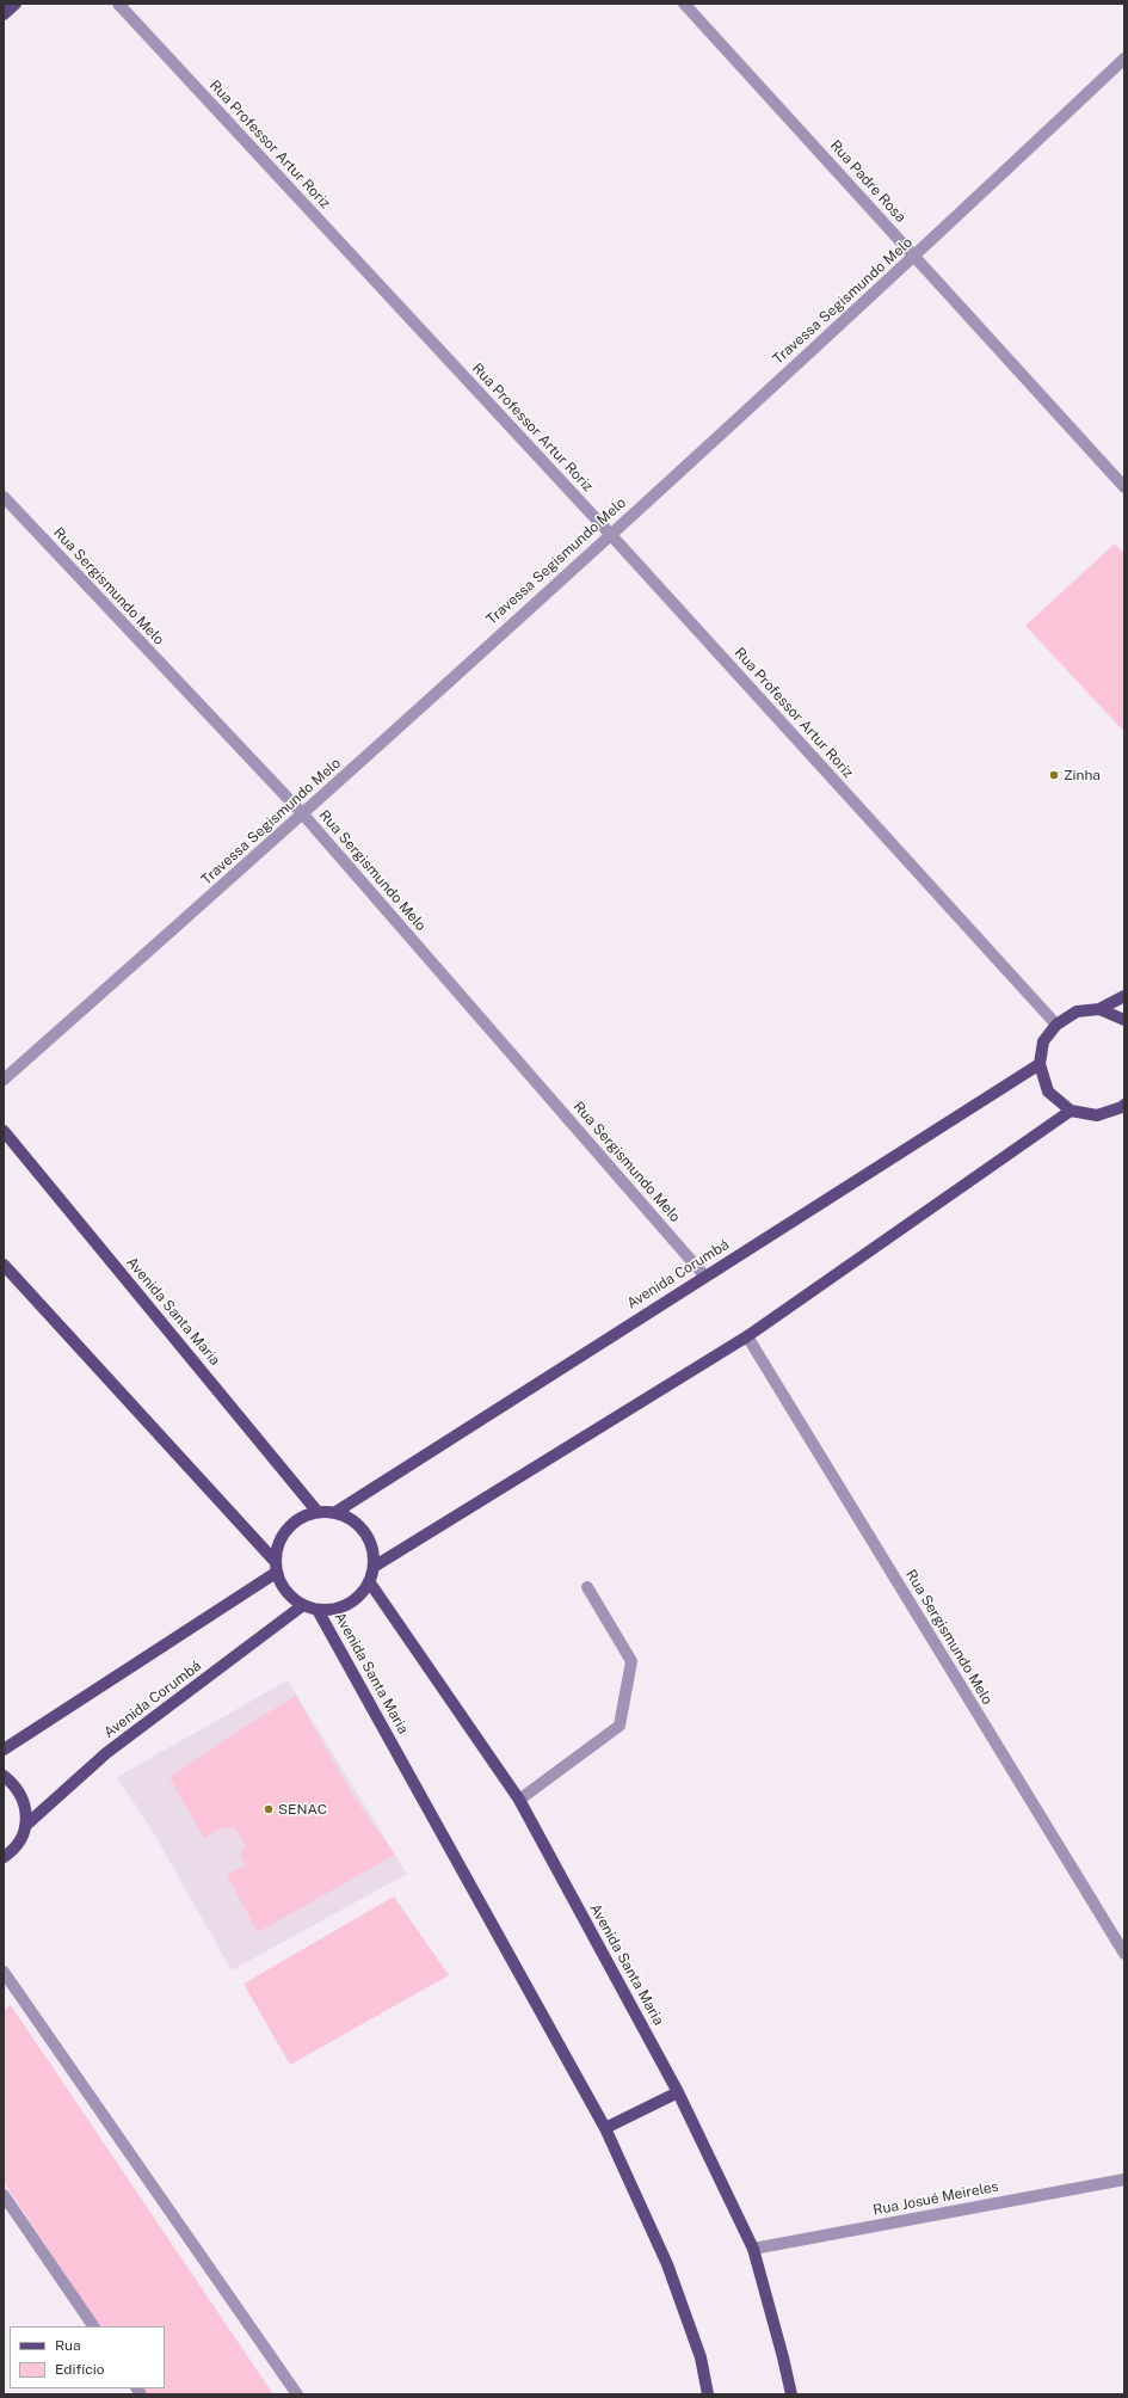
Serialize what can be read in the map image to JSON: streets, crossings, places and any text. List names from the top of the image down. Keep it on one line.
{"streets":{"main road":["Avenida Corumbá","Avenida Santa Maria"],"street":["Rua Professor Artur Roriz","Rua Padre Rosa","Travessa Segismundo Melo","Rua Sergismundo Melo","Rua Josué Meireles"]},"crossings":[["Rua Professor Artur Roriz","Travessa Segismundo Melo"],["Rua Padre Rosa","Travessa Segismundo Melo"],["Travessa Segismundo Melo","Rua Sergismundo Melo"],["Rua Sergismundo Melo","Avenida Corumbá"],["Avenida Corumbá","Avenida Santa Maria"],["Avenida Santa Maria","Rua Josué Meireles"]],"places":["Zinha","SENAC"],"legend":["Rua","Edifício"]}
